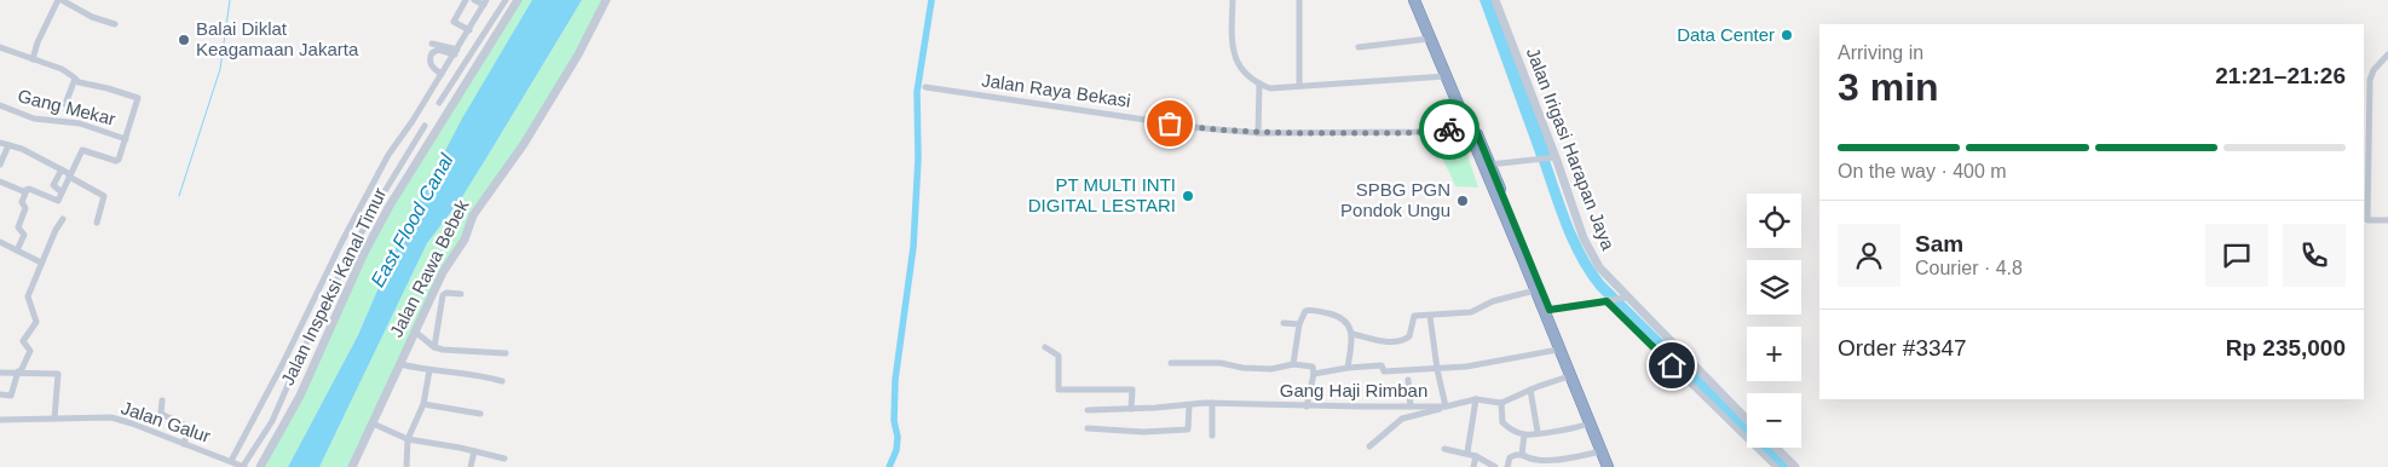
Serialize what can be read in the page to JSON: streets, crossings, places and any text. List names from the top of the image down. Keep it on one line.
{"streets":{"street":["Jalan Raya Bekasi","Gang Mekar","Jalan Irigasi Harapan Jaya","Jalan Rawa Bebek","Jalan Inspeksi Kanal Timur","Gang Haji Rimban","Jalan Galur"]},"water":["East Flood Canal"],"places":["Data Center","Balai Diklat Keagamaan Jakarta","PT MULTI INTI DIGITAL LESTARI","SPBG PGN Pondok Ungu"],"page":{"heading":["3 min","Arriving in","21:21–21:26"],"panel":["Sam","Courier · 4.8","Order #3347","Rp 235,000"],"bar":"On the way · 400 m","map_buttons":["+","−"]}}
